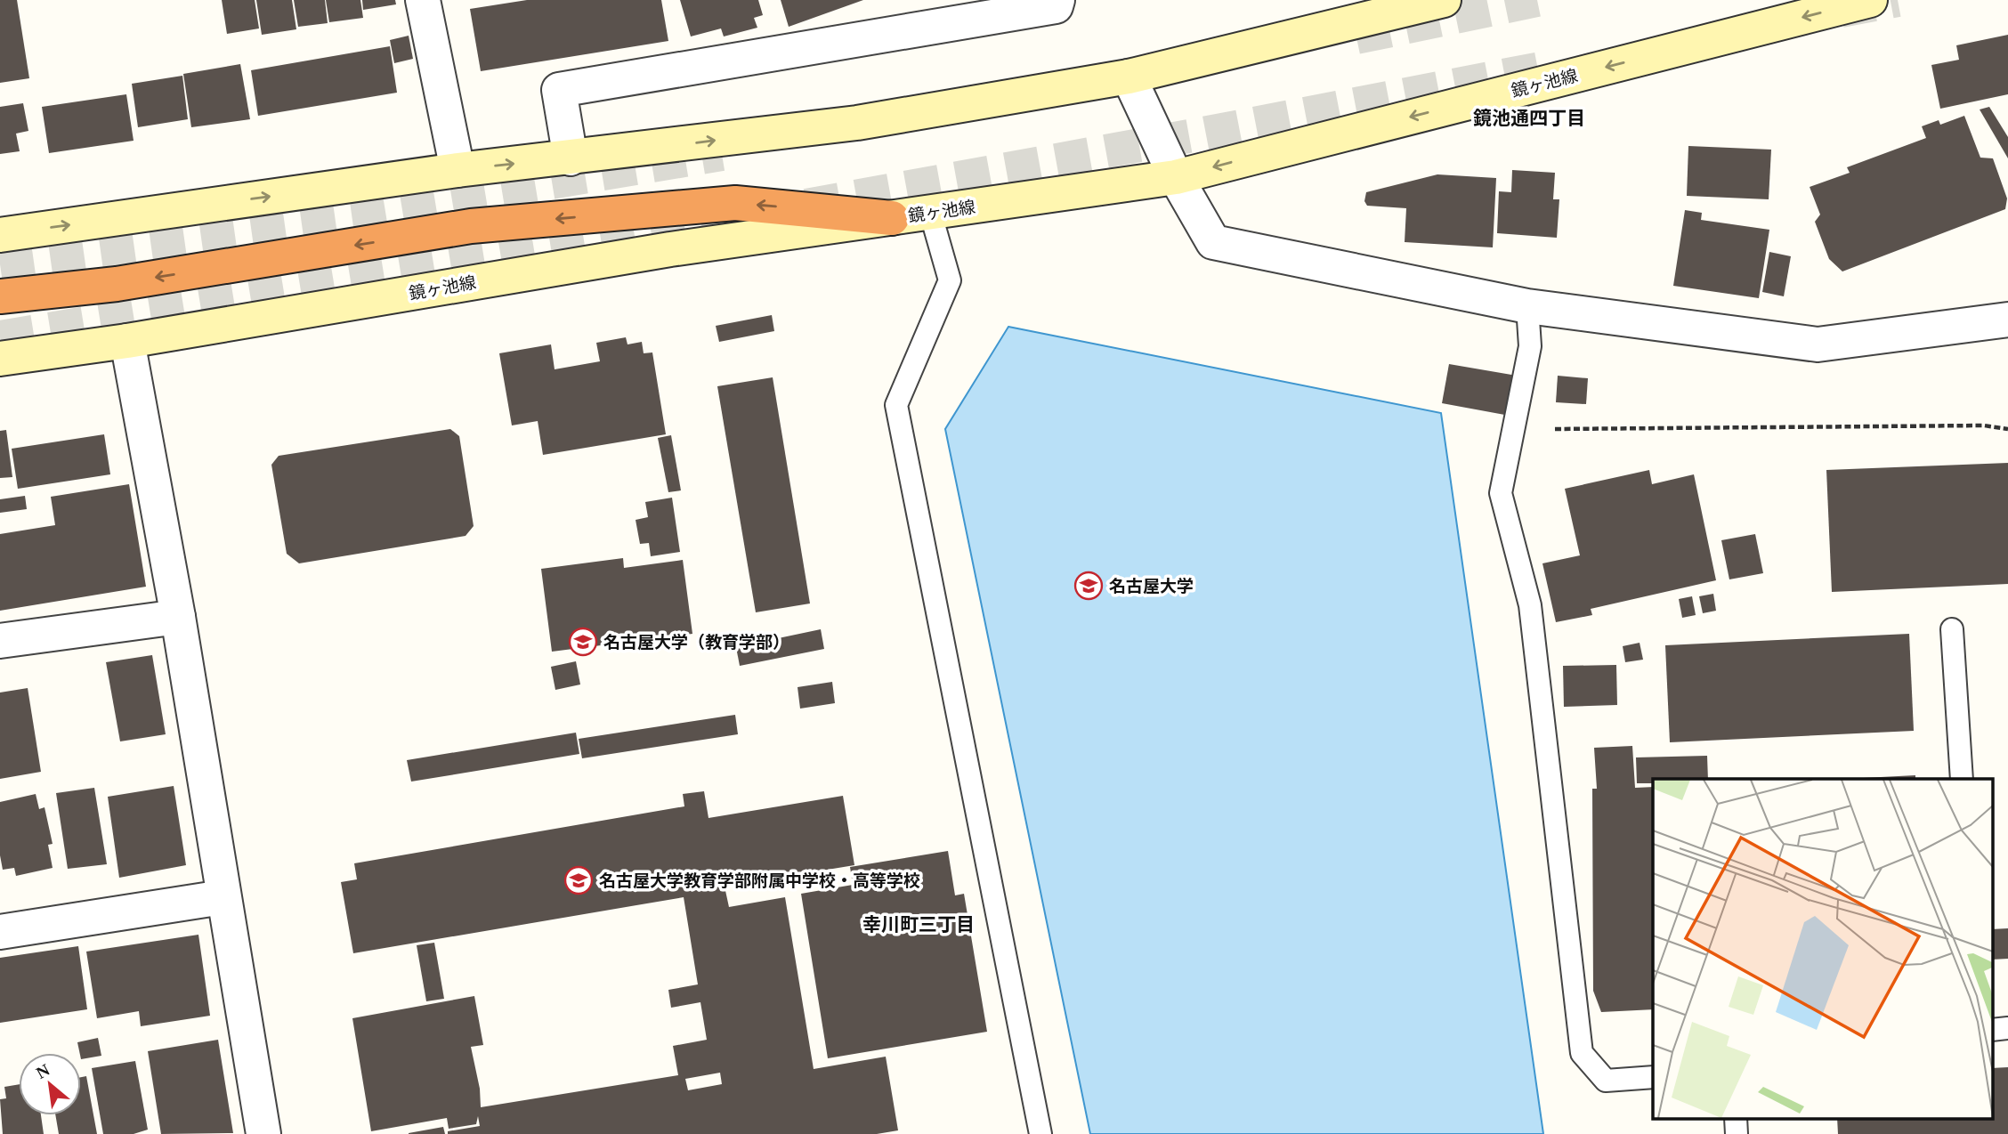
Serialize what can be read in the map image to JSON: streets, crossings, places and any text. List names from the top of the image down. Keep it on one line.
{"streets":{"street":["鏡ヶ池線"]},"districts":["鏡池通四丁目","幸川町三丁目"],"places":{"school or university":["名古屋大学","名古屋大学（教育学部）","名古屋大学教育学部附属中学校・高等学校"]},"north":"top left"}
